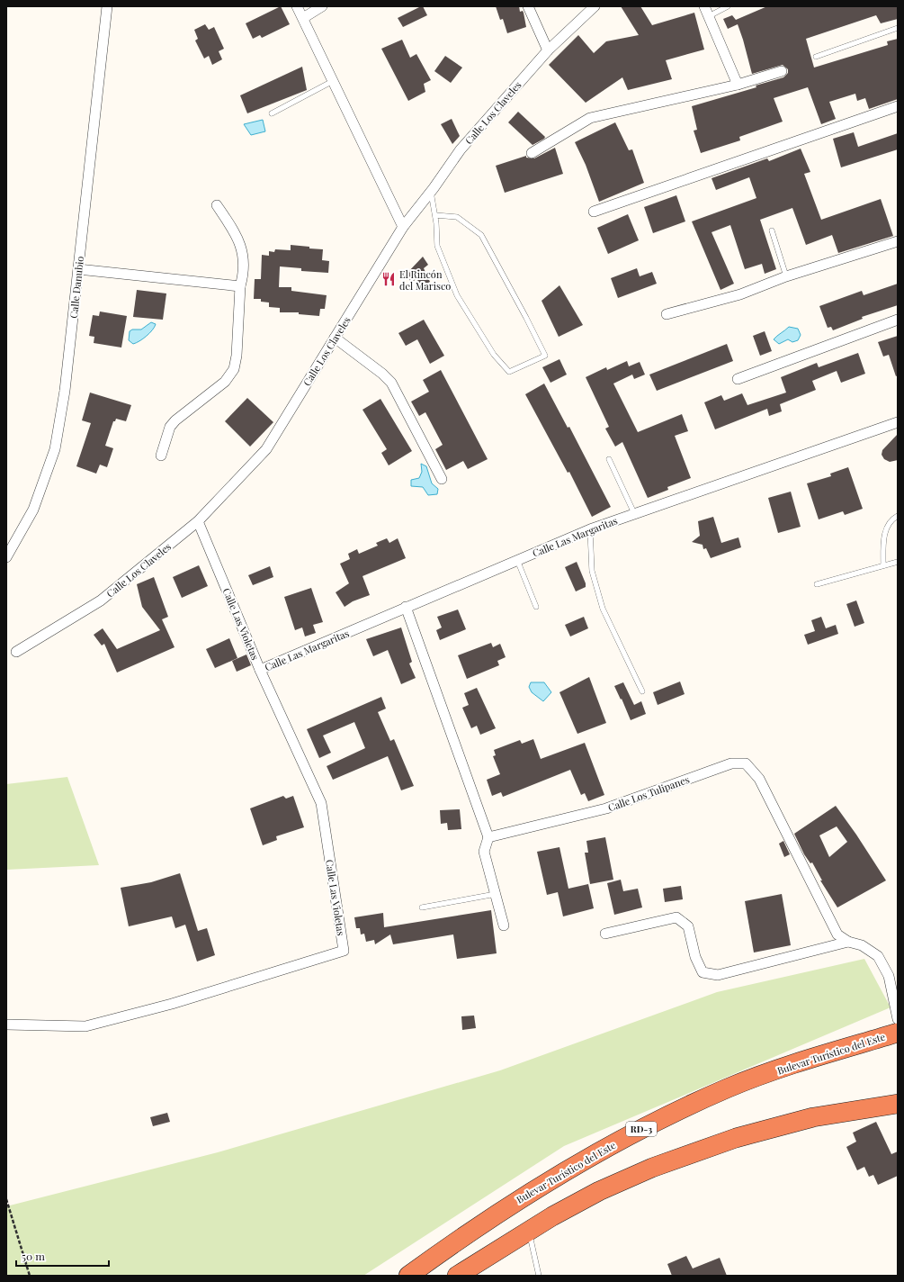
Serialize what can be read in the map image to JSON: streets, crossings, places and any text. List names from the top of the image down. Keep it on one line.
{"streets":{"highway":["Bulevar Turístico del Este","RD-3"],"street":["Calle Los Claveles","Calle Danubio","Calle Las Margaritas","Calle Las Violetas","Calle Los Tulipanes"]},"crossings":[["Calle Los Claveles","Calle Las Violetas"],["Calle Las Margaritas","Calle Las Violetas"]],"places":{"restaurant":["El Rincón del Marisco"]},"scale_bar":"50 m"}
